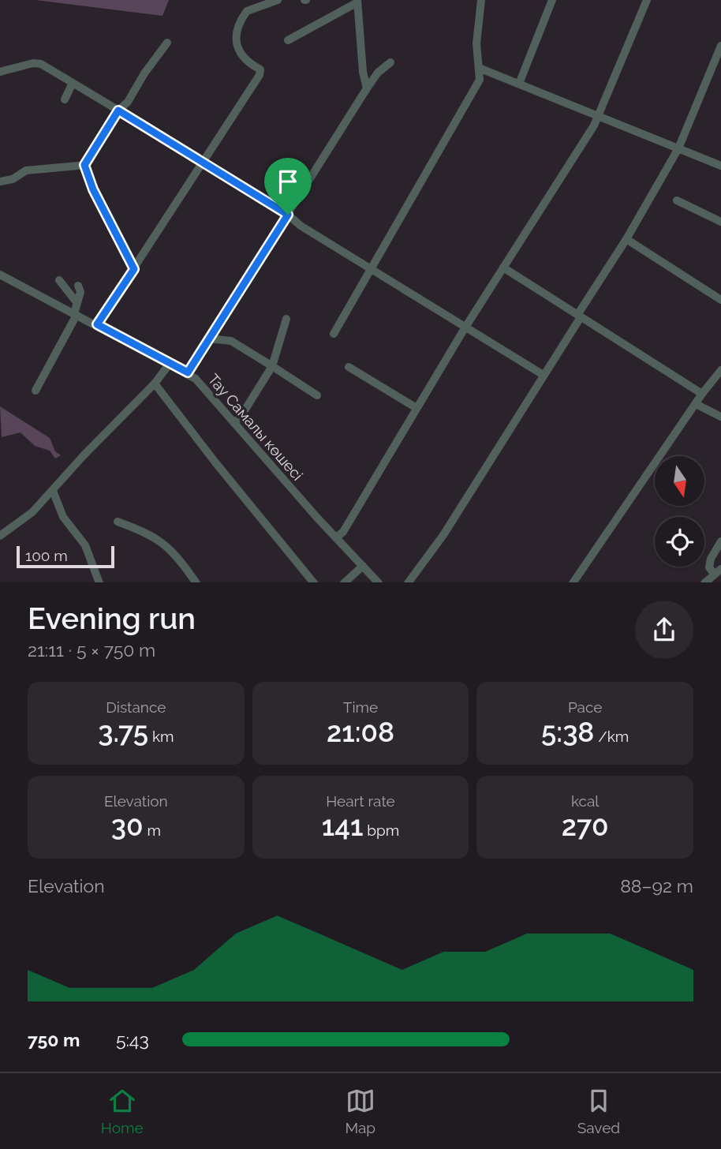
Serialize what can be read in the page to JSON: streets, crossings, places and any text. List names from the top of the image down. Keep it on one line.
{"streets":{"street":["Тау Самалы көшесі"]},"scale_bar":"100 m","north":"bottom","page":{"scale":"100 m","heading":["Evening run","21:11 · 5 × 750 m"],"stats":[["Distance","3.75 km"],["Time","21:08"],["Pace","5:38 /km"],["Elevation","30 m"],["Heart rate","141 bpm"],["kcal","270"]],"chart":["Elevation","88–92 m"],"list":[{"name":"750 m","note":"5:43"}],"tabs":["Home","Map","Saved"]}}
